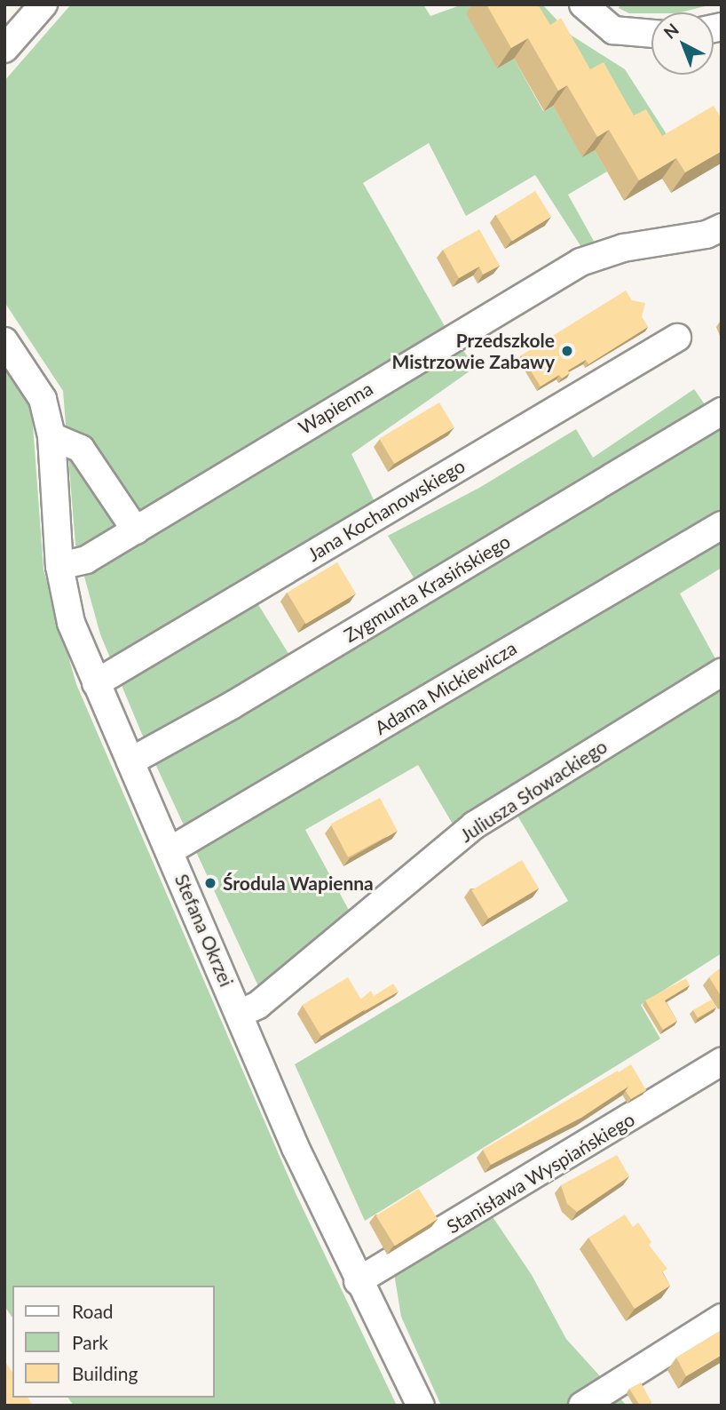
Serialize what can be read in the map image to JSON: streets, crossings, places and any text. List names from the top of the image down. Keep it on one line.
{"streets":{"street":["Wapienna","Jana Kochanowskiego","Zygmunta Krasińskiego","Adama Mickiewicza","Juliusza Słowackiego","Stefana Okrzei","Stanisława Wyspiańskiego"]},"crossings":[["Wapienna","Stefana Okrzei"],["Jana Kochanowskiego","Stefana Okrzei"],["Zygmunta Krasińskiego","Stefana Okrzei"],["Adama Mickiewicza","Stefana Okrzei"],["Juliusza Słowackiego","Stefana Okrzei"],["Stefana Okrzei","Stanisława Wyspiańskiego"]],"places":["Przedszkole Mistrzowie Zabawy","Środula Wapienna"],"legend":["Road","Park","Building"],"north":"top left"}
